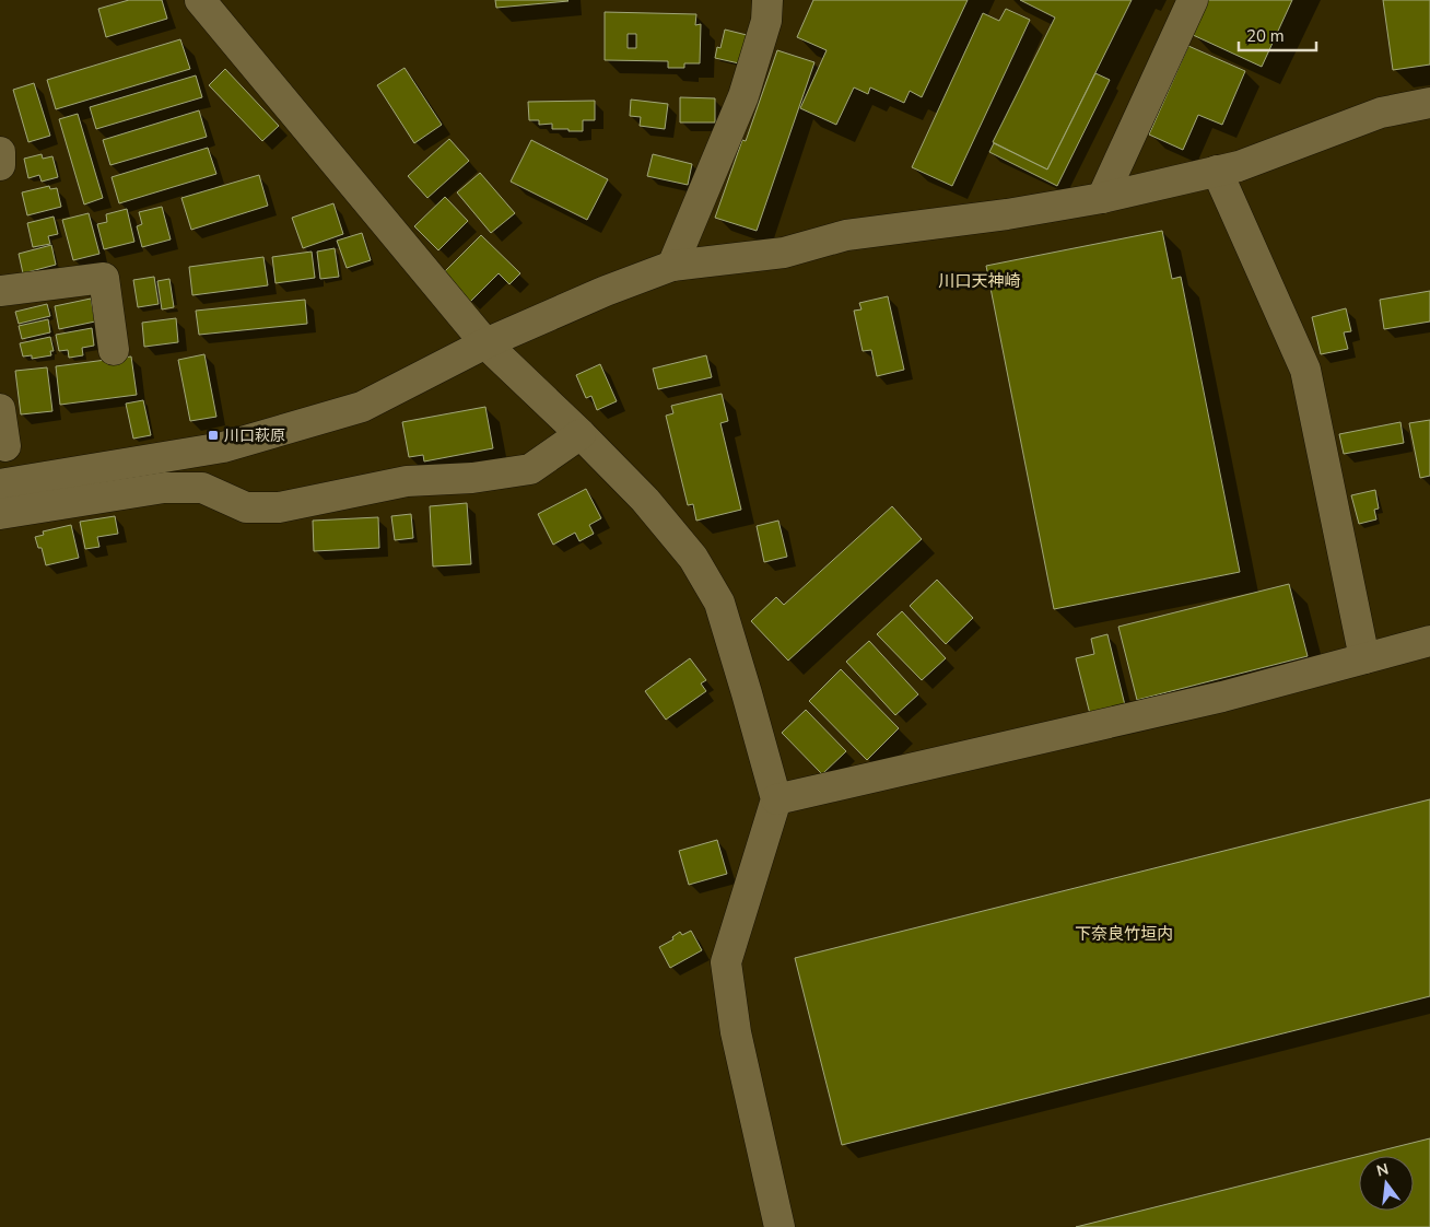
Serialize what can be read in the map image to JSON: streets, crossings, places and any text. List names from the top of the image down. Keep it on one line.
{"districts":["川口天神崎","下奈良竹垣内"],"places":{"transit":["川口萩原"]},"scale_bar":"20 m","north":"top"}
